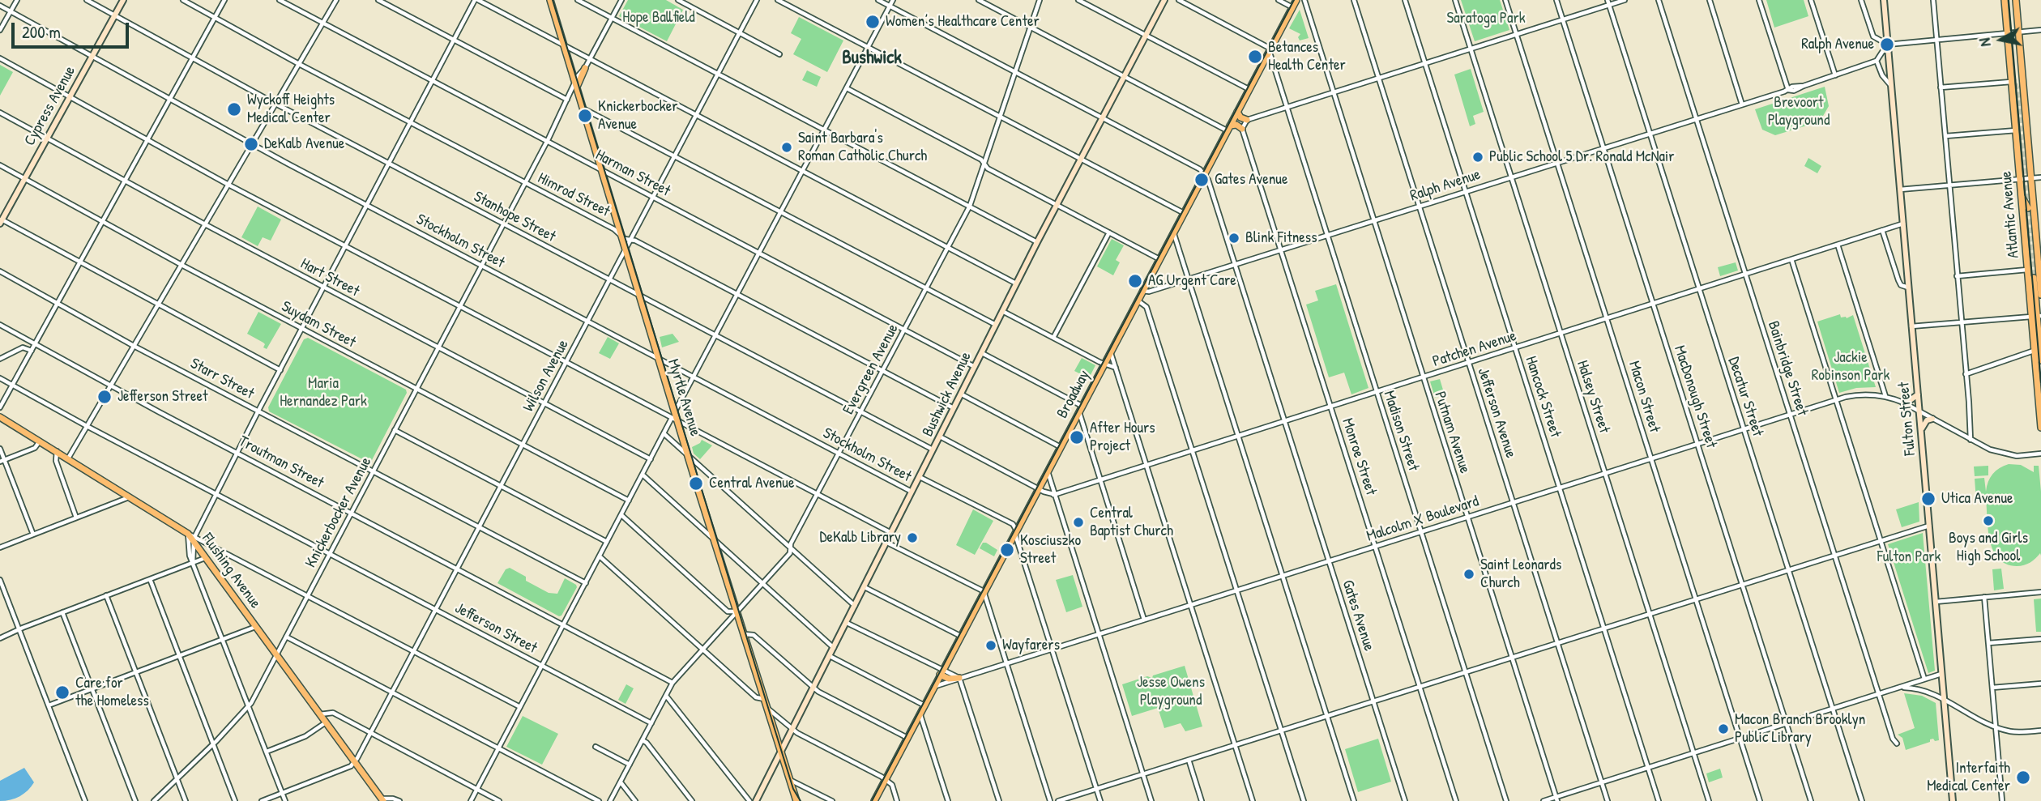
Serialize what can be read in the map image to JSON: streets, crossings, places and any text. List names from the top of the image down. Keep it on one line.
{"streets":{"main road":["Cypress Avenue","Atlantic Avenue","Bushwick Avenue","Broadway","Myrtle Avenue","Fulton Street","Flushing Avenue"],"street":["Harman Street","Ralph Avenue","Himrod Street","Stanhope Street","Stockholm Street","Hart Street","Suydam Street","Patchen Avenue","Bainbridge Street","Evergreen Avenue","Wilson Avenue","Starr Street","Hancock Street","Halsey Street","Macon Street","MacDonough Street","Decatur Street","Jefferson Avenue","Madison Street","Putnam Avenue","Monroe Street","Troutman Street","Knickerbocker Avenue","Malcolm X Boulevard","Gates Avenue","Jefferson Street"]},"crossings":[["Cypress Avenue","Stanhope Street"],["Cypress Avenue","Stockholm Street"],["Cypress Avenue","Hart Street"],["Cypress Avenue","Suydam Street"],["Harman Street","Evergreen Avenue"],["Harman Street","Wilson Avenue"],["Harman Street","Bushwick Avenue"],["Harman Street","Myrtle Avenue"],["Harman Street","Knickerbocker Avenue"],["Ralph Avenue","Bainbridge Street"],["Ralph Avenue","Broadway"],["Ralph Avenue","Hancock Street"],["Ralph Avenue","Halsey Street"],["Ralph Avenue","Macon Street"],["Ralph Avenue","MacDonough Street"],["Ralph Avenue","Decatur Street"],["Ralph Avenue","Jefferson Avenue"],["Ralph Avenue","Madison Street"],["Ralph Avenue","Putnam Avenue"],["Ralph Avenue","Monroe Street"],["Ralph Avenue","Gates Avenue"],["Himrod Street","Evergreen Avenue"],["Himrod Street","Wilson Avenue"],["Himrod Street","Bushwick Avenue"],["Himrod Street","Myrtle Avenue"],["Himrod Street","Knickerbocker Avenue"],["Stanhope Street","Evergreen Avenue"],["Stanhope Street","Wilson Avenue"],["Stanhope Street","Bushwick Avenue"],["Stanhope Street","Myrtle Avenue"],["Stanhope Street","Knickerbocker Avenue"],["Stockholm Street","Evergreen Avenue"],["Stockholm Street","Wilson Avenue"],["Stockholm Street","Bushwick Avenue"],["Stockholm Street","Myrtle Avenue"],["Stockholm Street","Knickerbocker Avenue"],["Hart Street","Wilson Avenue"],["Hart Street","Knickerbocker Avenue"],["Suydam Street","Wilson Avenue"],["Suydam Street","Knickerbocker Avenue"],["Patchen Avenue","Bainbridge Street"],["Patchen Avenue","Hancock Street"],["Patchen Avenue","Halsey Street"],["Patchen Avenue","Macon Street"],["Patchen Avenue","MacDonough Street"],["Patchen Avenue","Decatur Street"],["Patchen Avenue","Jefferson Avenue"],["Patchen Avenue","Fulton Street"],["Patchen Avenue","Madison Street"],["Patchen Avenue","Putnam Avenue"],["Patchen Avenue","Monroe Street"],["Patchen Avenue","Gates Avenue"],["Bainbridge Street","Malcolm X Boulevard"],["Evergreen Avenue","Myrtle Avenue"],["Evergreen Avenue","Troutman Street"],["Evergreen Avenue","Jefferson Street"],["Wilson Avenue","Starr Street"],["Wilson Avenue","Myrtle Avenue"],["Wilson Avenue","Troutman Street"],["Wilson Avenue","Flushing Avenue"],["Wilson Avenue","Jefferson Street"],["Starr Street","Knickerbocker Avenue"],["Bushwick Avenue","Myrtle Avenue"],["Broadway","Madison Street"],["Broadway","Malcolm X Boulevard"],["Broadway","Gates Avenue"],["Hancock Street","Malcolm X Boulevard"],["Halsey Street","Malcolm X Boulevard"],["Macon Street","Malcolm X Boulevard"],["MacDonough Street","Malcolm X Boulevard"],["Decatur Street","Malcolm X Boulevard"],["Myrtle Avenue","Knickerbocker Avenue"],["Jefferson Avenue","Malcolm X Boulevard"],["Fulton Street","Malcolm X Boulevard"],["Madison Street","Malcolm X Boulevard"],["Putnam Avenue","Malcolm X Boulevard"],["Monroe Street","Malcolm X Boulevard"],["Troutman Street","Knickerbocker Avenue"],["Knickerbocker Avenue","Flushing Avenue"],["Knickerbocker Avenue","Jefferson Street"],["Malcolm X Boulevard","Gates Avenue"]],"districts":["Bushwick"],"parks":["Hope Ballfield","Saratoga Park","Brevoort Playground","Jackie Robinson Park","Maria Hernandez Park","Fulton Park","Jesse Owens Playground"],"places":["Women’s Healthcare Center","Ralph Avenue","Betances Health Center","Wyckoff Heights Medical Center","Knickerbocker Avenue","DeKalb Avenue","Saint Barbara's Roman Catholic Church","Public School 5 Dr. Ronald McNair","Gates Avenue","Blink Fitness","AG Urgent Care","Jefferson Street","After Hours Project","Central Avenue","Utica Avenue","Boys and Girls High School","Central Baptist Church","DeKalb Library","Kosciuszko Street","Saint Leonards Church","Wayfarers","Care for the Homeless","Macon Branch Brooklyn Public Library","Interfaith Medical Center"],"scale_bar":"200 m","north":"left"}
